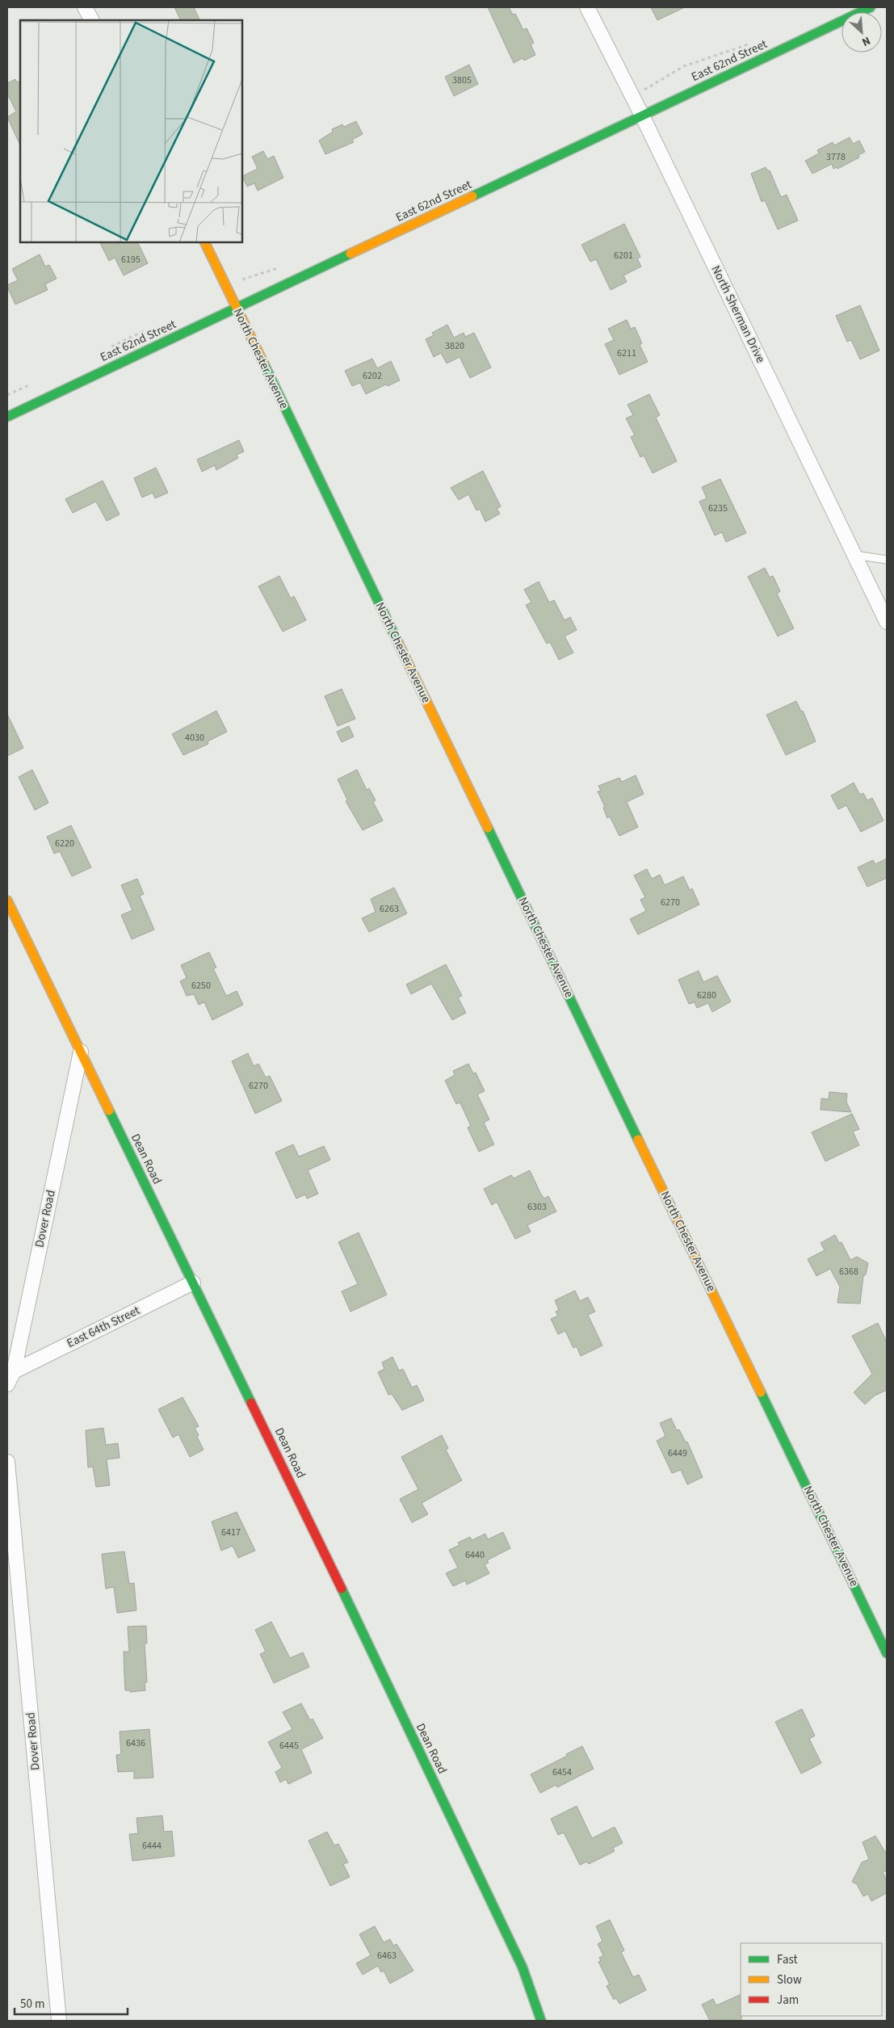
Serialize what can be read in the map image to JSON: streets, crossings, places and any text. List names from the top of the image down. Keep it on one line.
{"streets":{"street":["East 62nd Street","North Sherman Drive","North Chester Avenue","Dean Road","Dover Road","East 64th Street"]},"crossings":[["East 62nd Street","North Sherman Drive"],["East 62nd Street","North Chester Avenue"],["Dean Road","Dover Road"],["Dean Road","East 64th Street"],["Dover Road","East 64th Street"]],"house_numbers":["3805","3778","6201","6195","3820","6211","6202","6235","4030","6220","6270","6263","6250","6280","6270","6303","6368","6449","6417","6440","6436","6445","6454","6444","6463"],"legend":["Fast","Slow","Jam"],"scale_bar":"50 m","north":"bottom right"}
